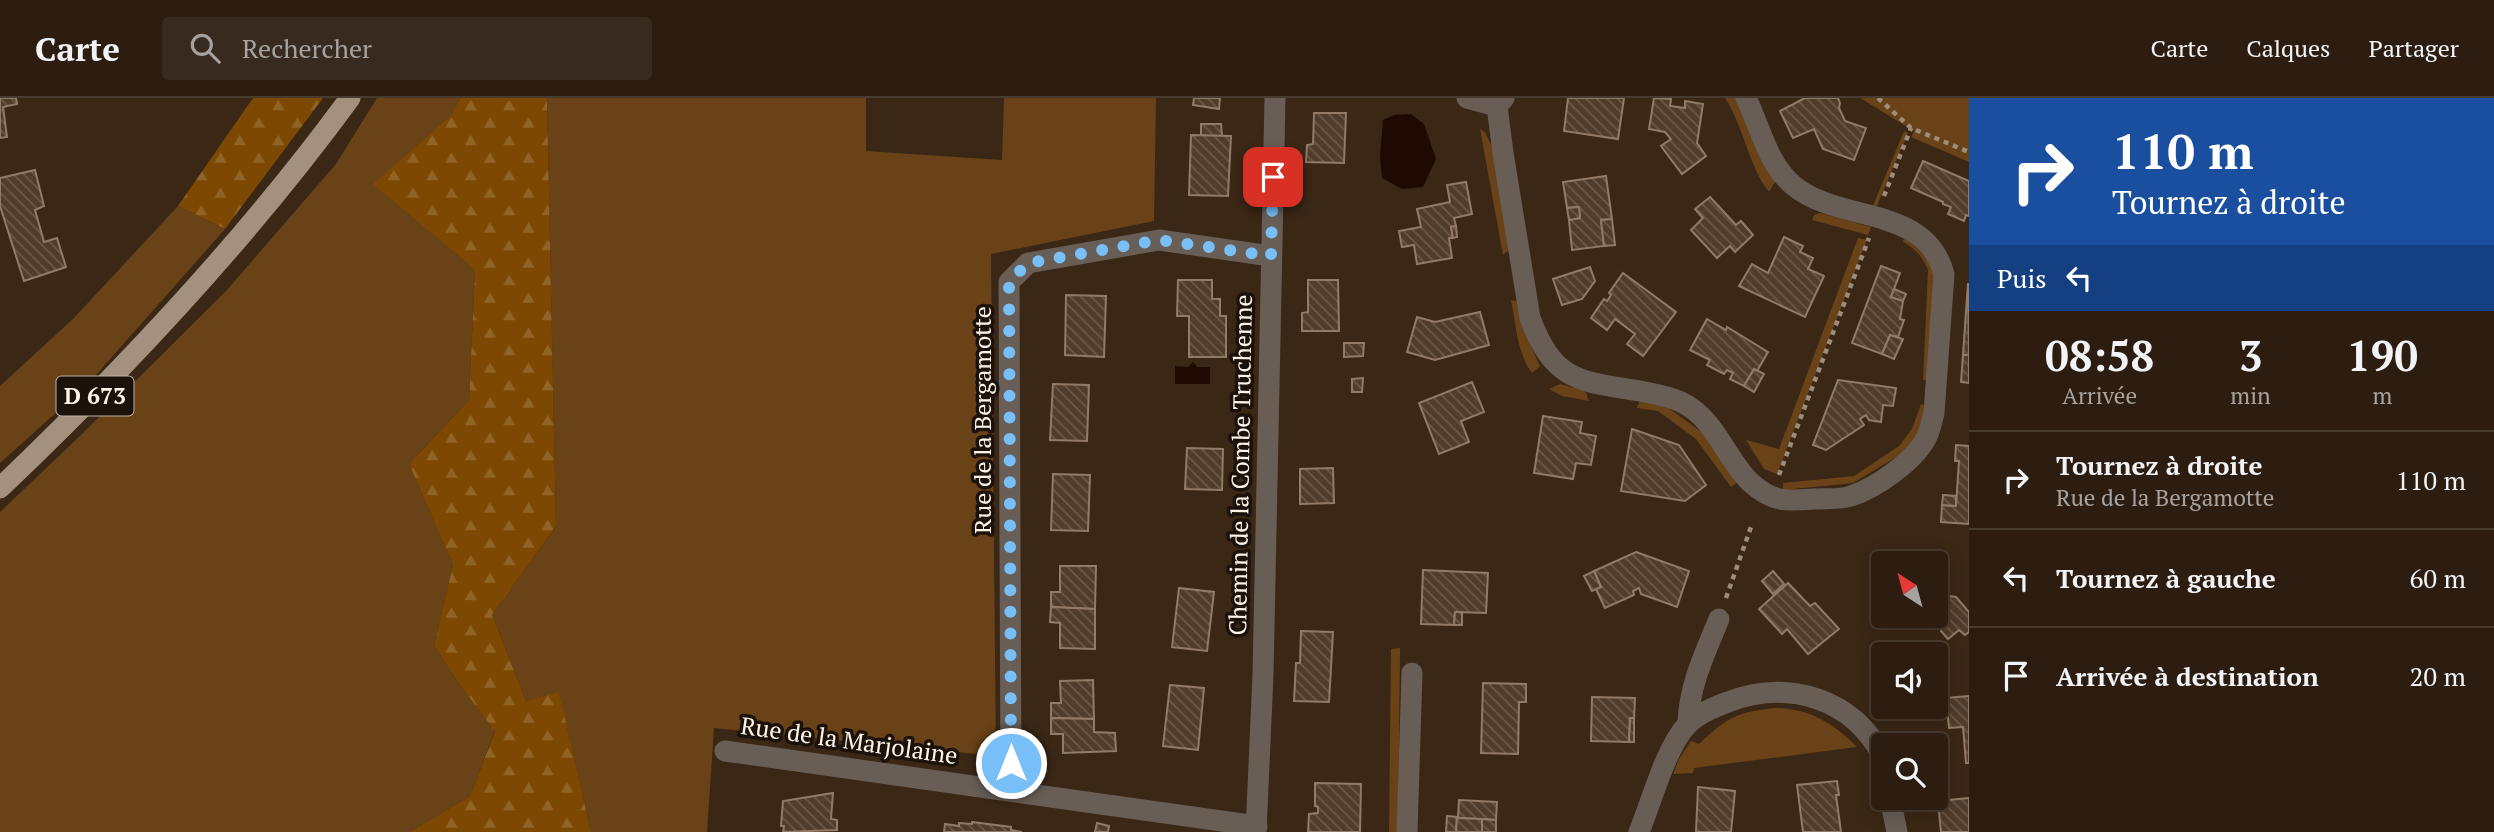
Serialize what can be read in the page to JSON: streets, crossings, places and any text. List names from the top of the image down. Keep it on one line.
{"streets":{"main road":["D 673"],"street":["Rue de la Bergamotte","Chemin de la Combe Truchenne","Rue de la Marjolaine"]},"crossings":[["Rue de la Bergamotte","Chemin de la Combe Truchenne"],["Rue de la Bergamotte","Rue de la Marjolaine"],["Chemin de la Combe Truchenne","Rue de la Marjolaine"]],"north":"top left","page":{"header":"Carte","search":"Rechercher","nav":["Carte","Calques","Partager"],"turn":["110 m","Tournez à droite"],"then":"Puis","eta":["08:58","Arrivée","3","min","190","m"],"list":[{"name":"Tournez à droite","note":"Rue de la Bergamotte","value":"110 m"},{"name":"Tournez à gauche","value":"60 m"},{"name":"Arrivée à destination","value":"20 m"}]}}
